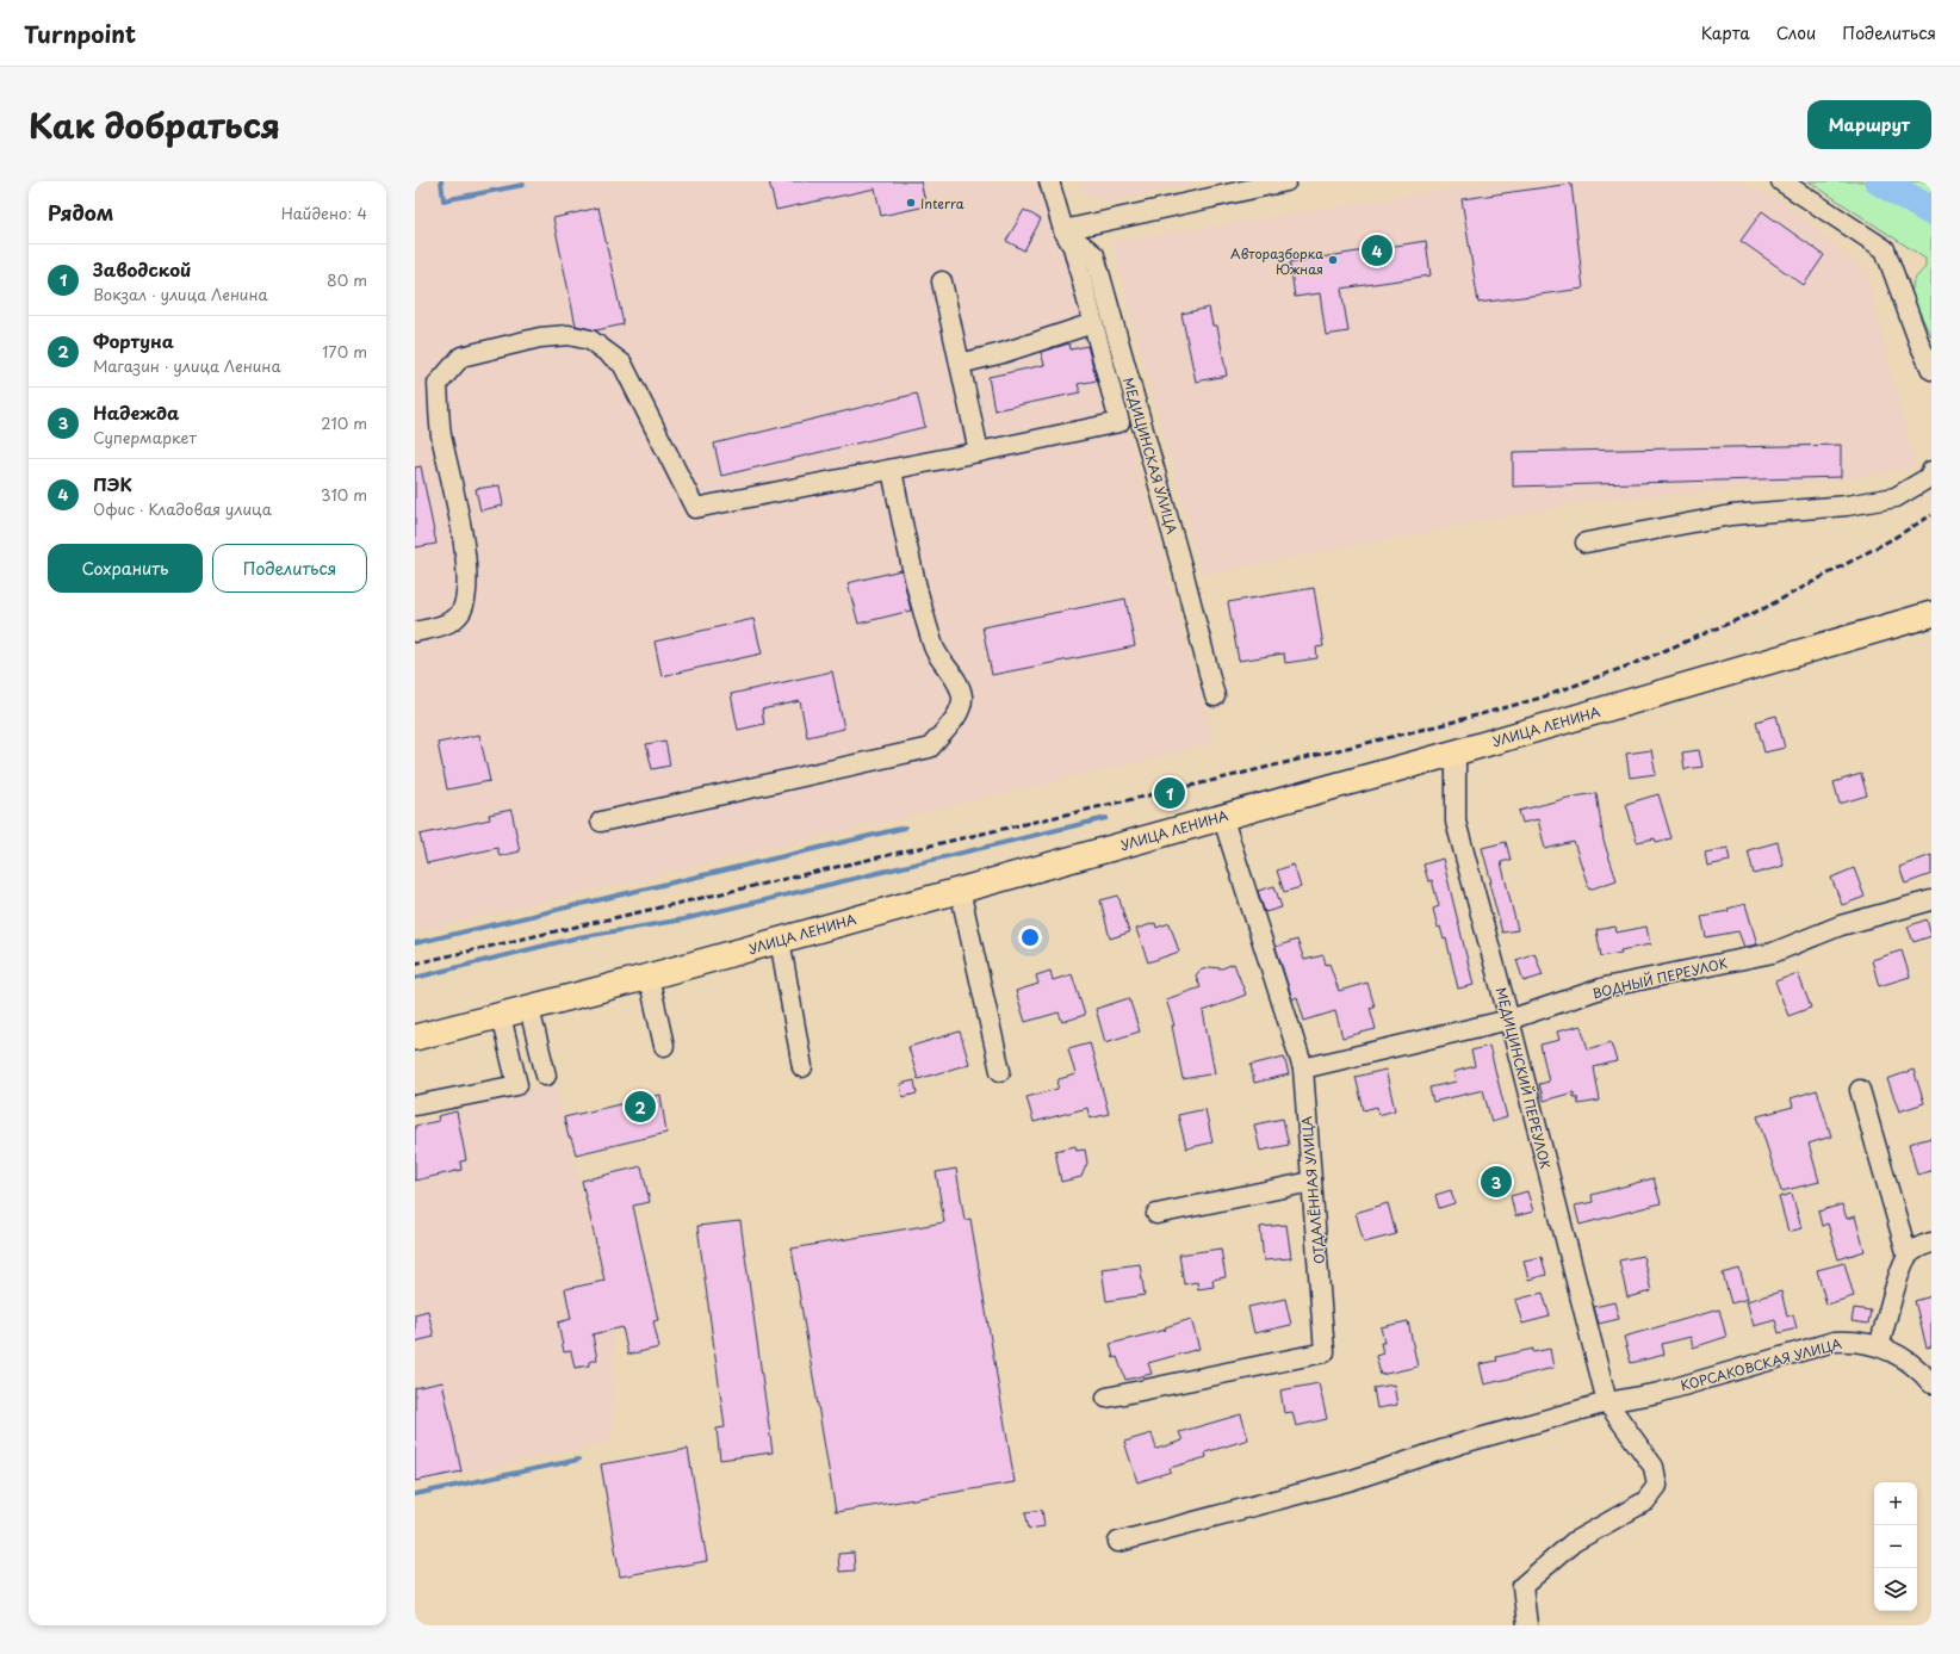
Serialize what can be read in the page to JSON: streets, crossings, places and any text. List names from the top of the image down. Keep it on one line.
{"streets":{"main road":["УЛИЦА ЛЕНИНА"],"street":["МЕДИЦИНСКАЯ УЛИЦА","ВОДНЫЙ ПЕРЕУЛОК","МЕДИЦИНСКИЙ ПЕРЕУЛОК","ОТДАЛЁННАЯ УЛИЦА","КОРСАКОВСКАЯ УЛИЦА"]},"crossings":[["УЛИЦА ЛЕНИНА","МЕДИЦИНСКИЙ ПЕРЕУЛОК"],["УЛИЦА ЛЕНИНА","ОТДАЛЁННАЯ УЛИЦА"],["ВОДНЫЙ ПЕРЕУЛОК","МЕДИЦИНСКИЙ ПЕРЕУЛОК"],["ВОДНЫЙ ПЕРЕУЛОК","ОТДАЛЁННАЯ УЛИЦА"],["МЕДИЦИНСКИЙ ПЕРЕУЛОК","КОРСАКОВСКАЯ УЛИЦА"]],"places":["Interra","Авторазборка Южная"],"page":{"header":"Turnpoint","nav":["Карта","Слои","Поделиться"],"title":"Как добраться","buttons":["Маршрут",["Сохранить","Поделиться"]],"heading":["Рядом","Найдено: 4"],"pins":["4","1","2","3"],"list":[{"mark":"1","name":"Заводской","note":"Вокзал · улица Ленина","value":"80 m"},{"mark":"2","name":"Фортуна","note":"Магазин · улица Ленина","value":"170 m"},{"mark":"3","name":"Надежда","note":"Супермаркет","value":"210 m"},{"mark":"4","name":"ПЭК","note":"Офис · Кладовая улица","value":"310 m"}],"map_buttons":["+","−"]}}
